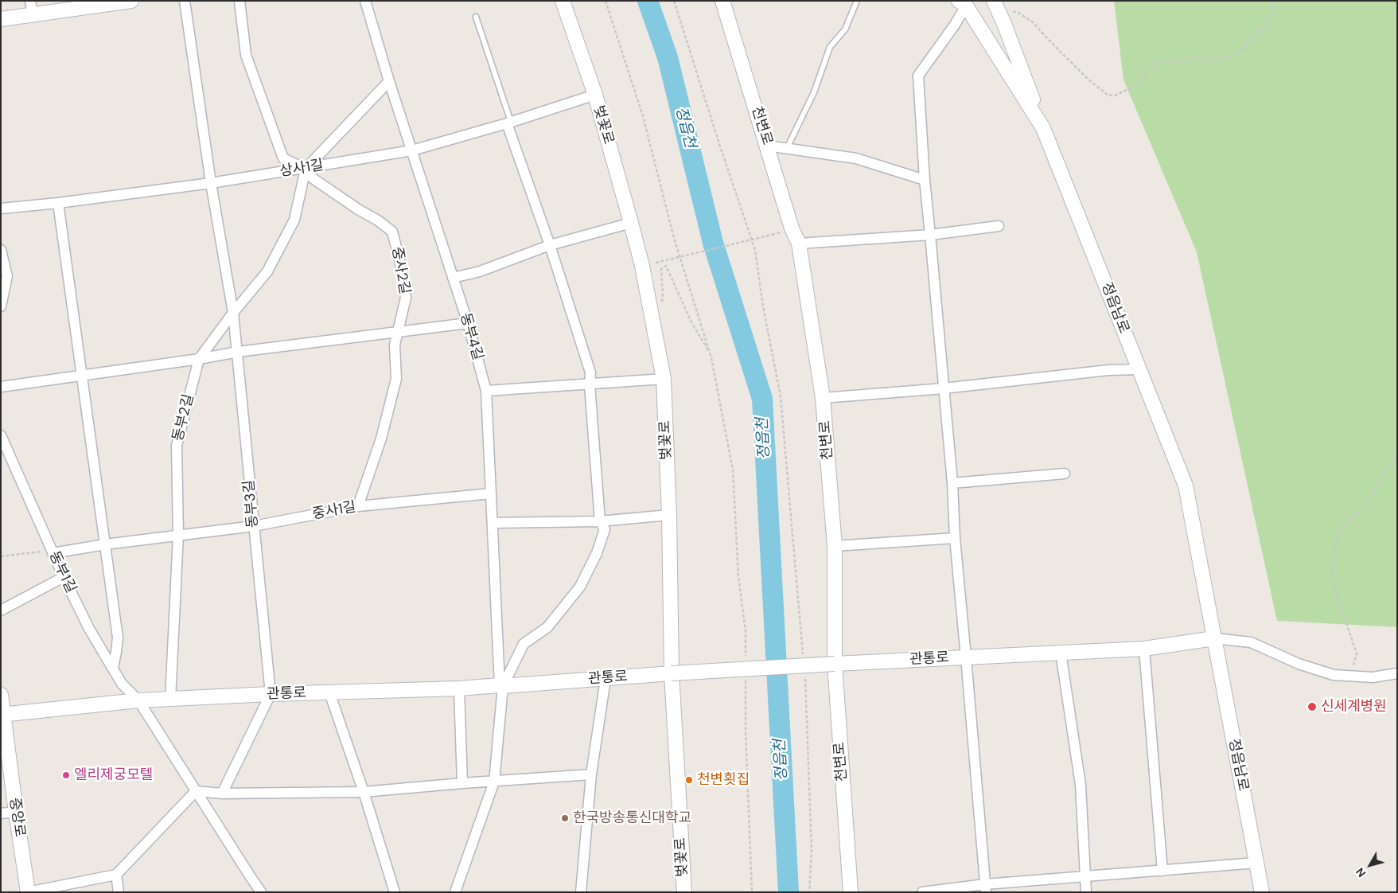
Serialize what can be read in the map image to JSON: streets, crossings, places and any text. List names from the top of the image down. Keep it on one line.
{"streets":{"street":["벚꽃로","천변로","상사1길","중사2길","정읍남로","동부4길","동부2길","동부3길","중사1길","동부1길","관통로","중앙로"]},"crossings":[["벚꽃로","상사1길"],["벚꽃로","관통로"],["천변로","관통로"],["상사1길","중사2길"],["상사1길","동부4길"],["상사1길","동부2길"],["상사1길","동부3길"],["중사2길","동부2길"],["중사2길","중사1길"],["정읍남로","관통로"],["동부4길","중사1길"],["동부4길","관통로"],["동부2길","동부3길"],["동부2길","중사1길"],["동부2길","관통로"],["동부3길","중사1길"],["동부3길","관통로"],["중사1길","동부1길"],["동부1길","관통로"],["관통로","중앙로"]],"water":["정읍천"],"places":["신세계병원","엘리제궁모텔","천변횟집","한국방송통신대학교"],"north":"bottom left"}
